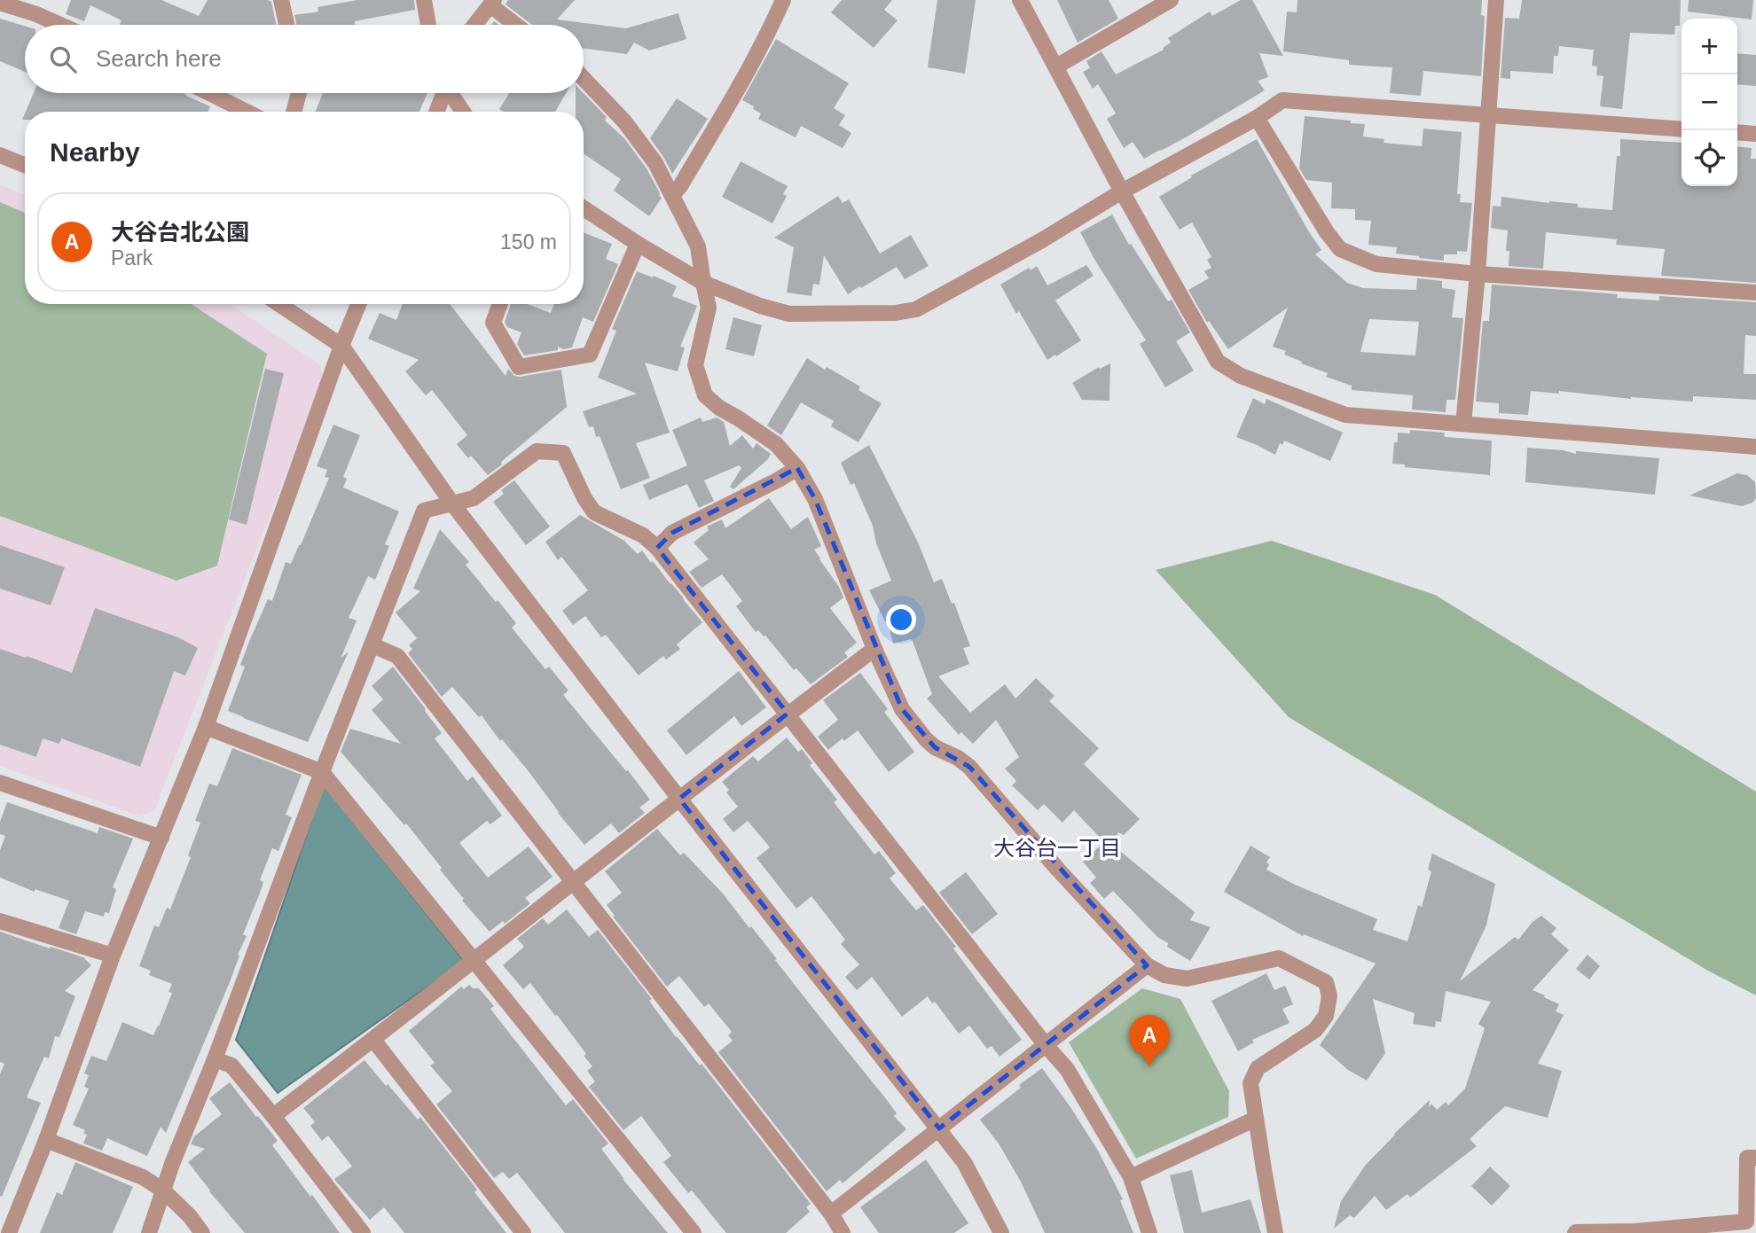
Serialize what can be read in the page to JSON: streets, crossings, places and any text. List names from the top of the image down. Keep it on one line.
{"districts":["大谷台一丁目"],"page":{"map_buttons":["+","−"],"search":"Search here","heading":"Nearby","list":[{"mark":"A","name":"大谷台北公園","note":"Park","value":"150 m"}],"pins":"A"}}
